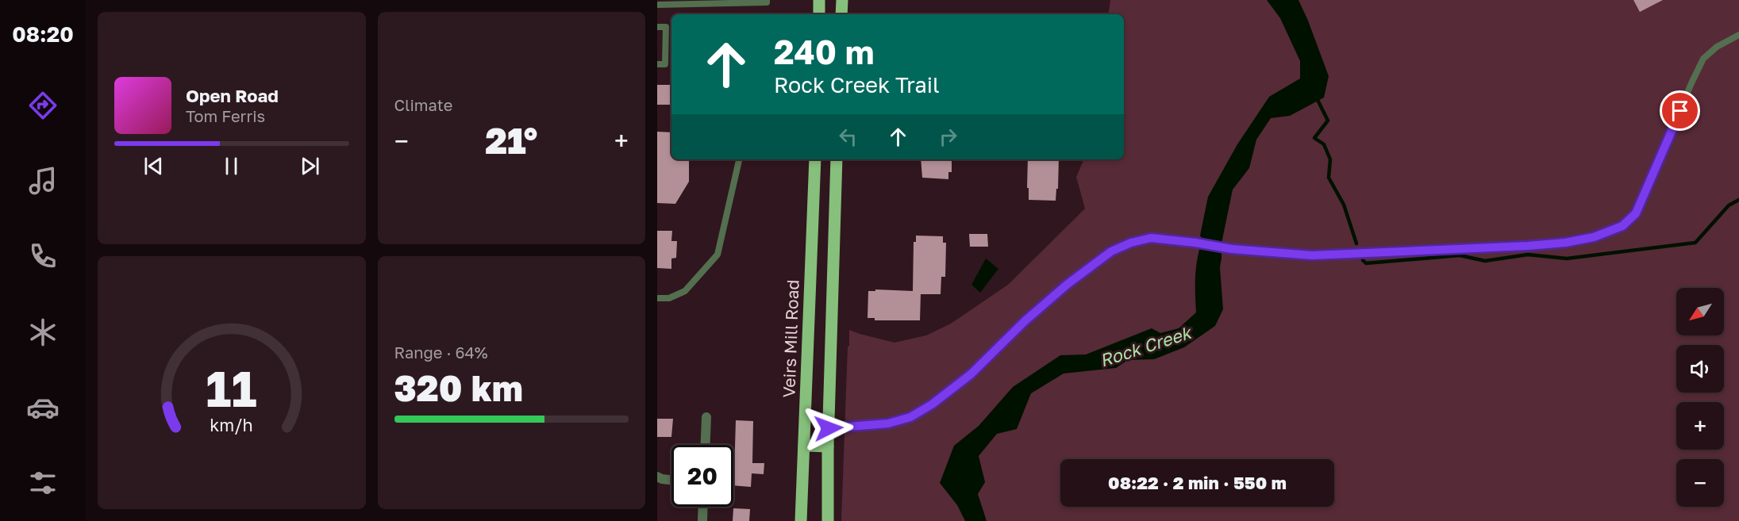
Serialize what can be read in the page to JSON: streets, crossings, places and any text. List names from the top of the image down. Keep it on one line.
{"streets":{"main road":["Veirs Mill Road"]},"water":["Rock Creek"],"north":"bottom left","page":{"tabs":"08:20","tile":["Climate",["Range · 64%","320 km"]],"turn":["240 m","Rock Creek Trail"],"song":["Open Road","Tom Ferris"],"heat":["−","21°","+"],"map_buttons":["+","−"],"limit":"20","trip":"08:22 · 2 min · 550 m","gauge":["11","km/h"]}}
